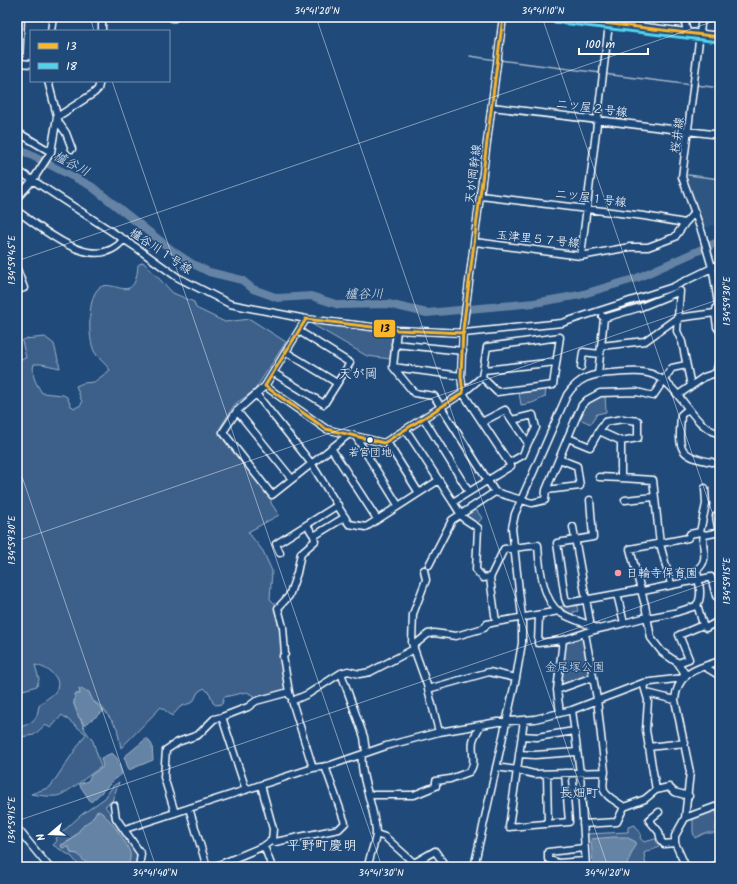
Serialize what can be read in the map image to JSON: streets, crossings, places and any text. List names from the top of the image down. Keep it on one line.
{"streets":{"street":["二ツ屋２号線","桜井線","天が岡幹線","二ツ屋１号線","玉津里５７号線","櫨谷川１号線"]},"crossings":[["二ツ屋２号線","桜井線"],["二ツ屋２号線","天が岡幹線"],["桜井線","櫨谷川１号線"],["天が岡幹線","二ツ屋１号線"],["天が岡幹線","玉津里５７号線"],["天が岡幹線","櫨谷川１号線"],["二ツ屋１号線","玉津里５７号線"]],"districts":["天が岡","長畑町","平野町慶明"],"water":["櫨谷川"],"parks":["金尾塚公園"],"places":["若宮団地","日輪寺保育園"],"lines":["transit line 13","transit line 18"],"legend":["13","18"],"scale_bar":"100 m","north":"left","coordinates":["34°41'20\"N","34°41'10\"N","134°59'45\"E","134°59'30\"E","134°59'15\"E","34°41'40\"N","34°41'30\"N"]}
